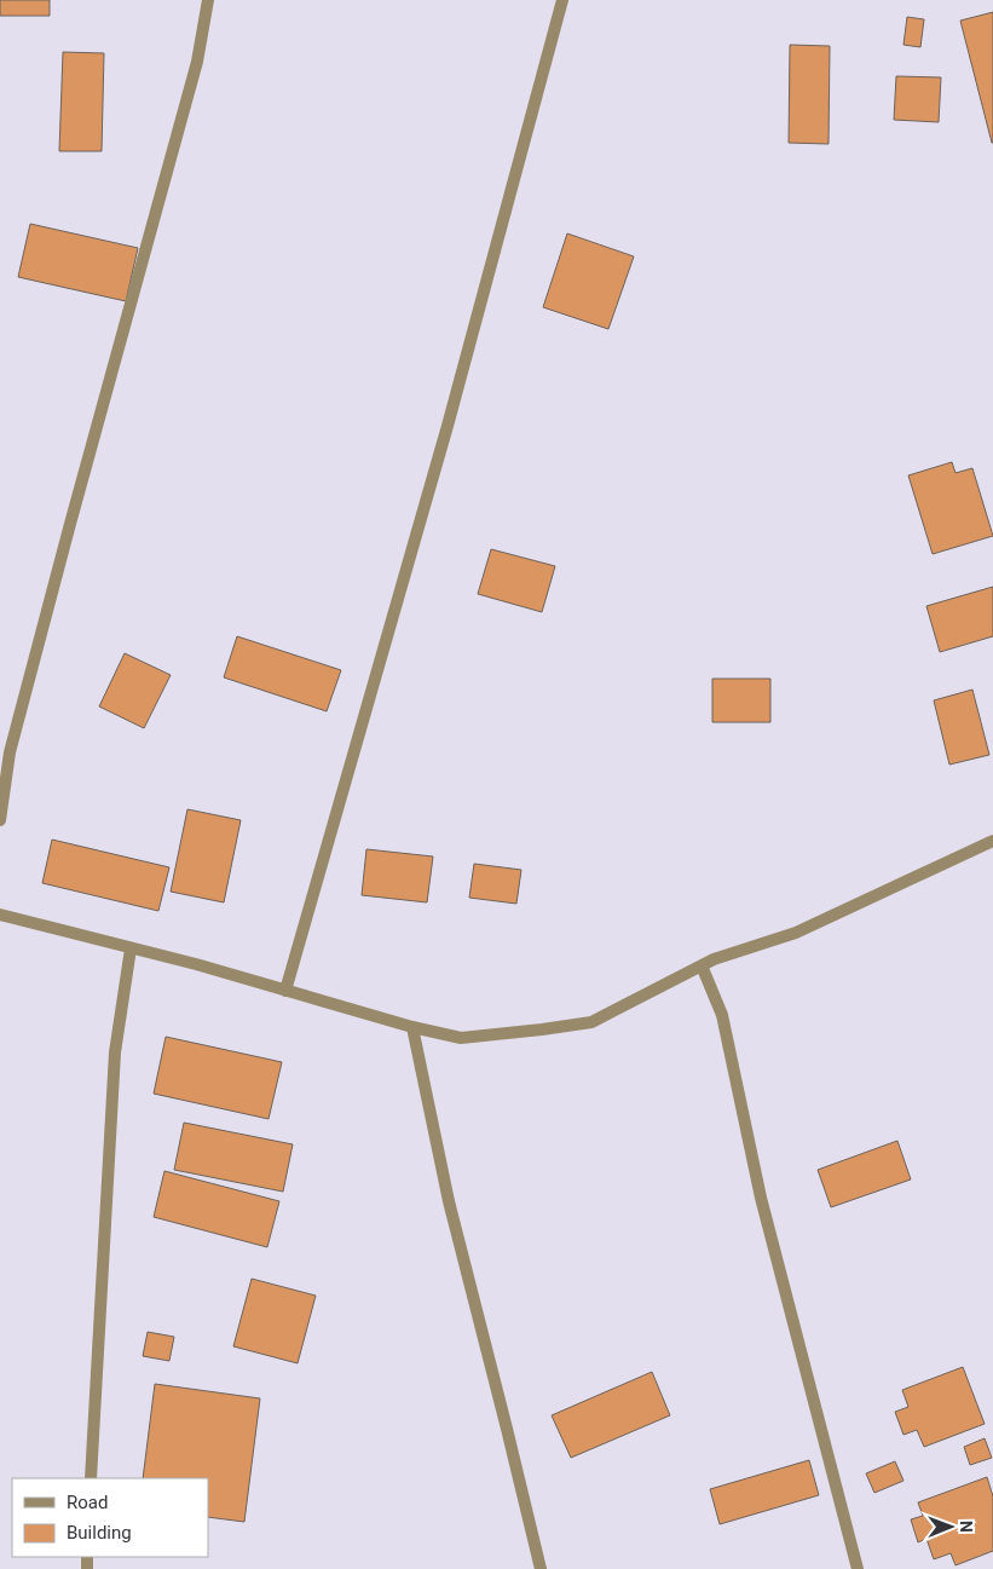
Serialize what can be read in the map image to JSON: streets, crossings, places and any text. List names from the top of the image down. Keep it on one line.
{"legend":["Road","Building"],"north":"right"}
